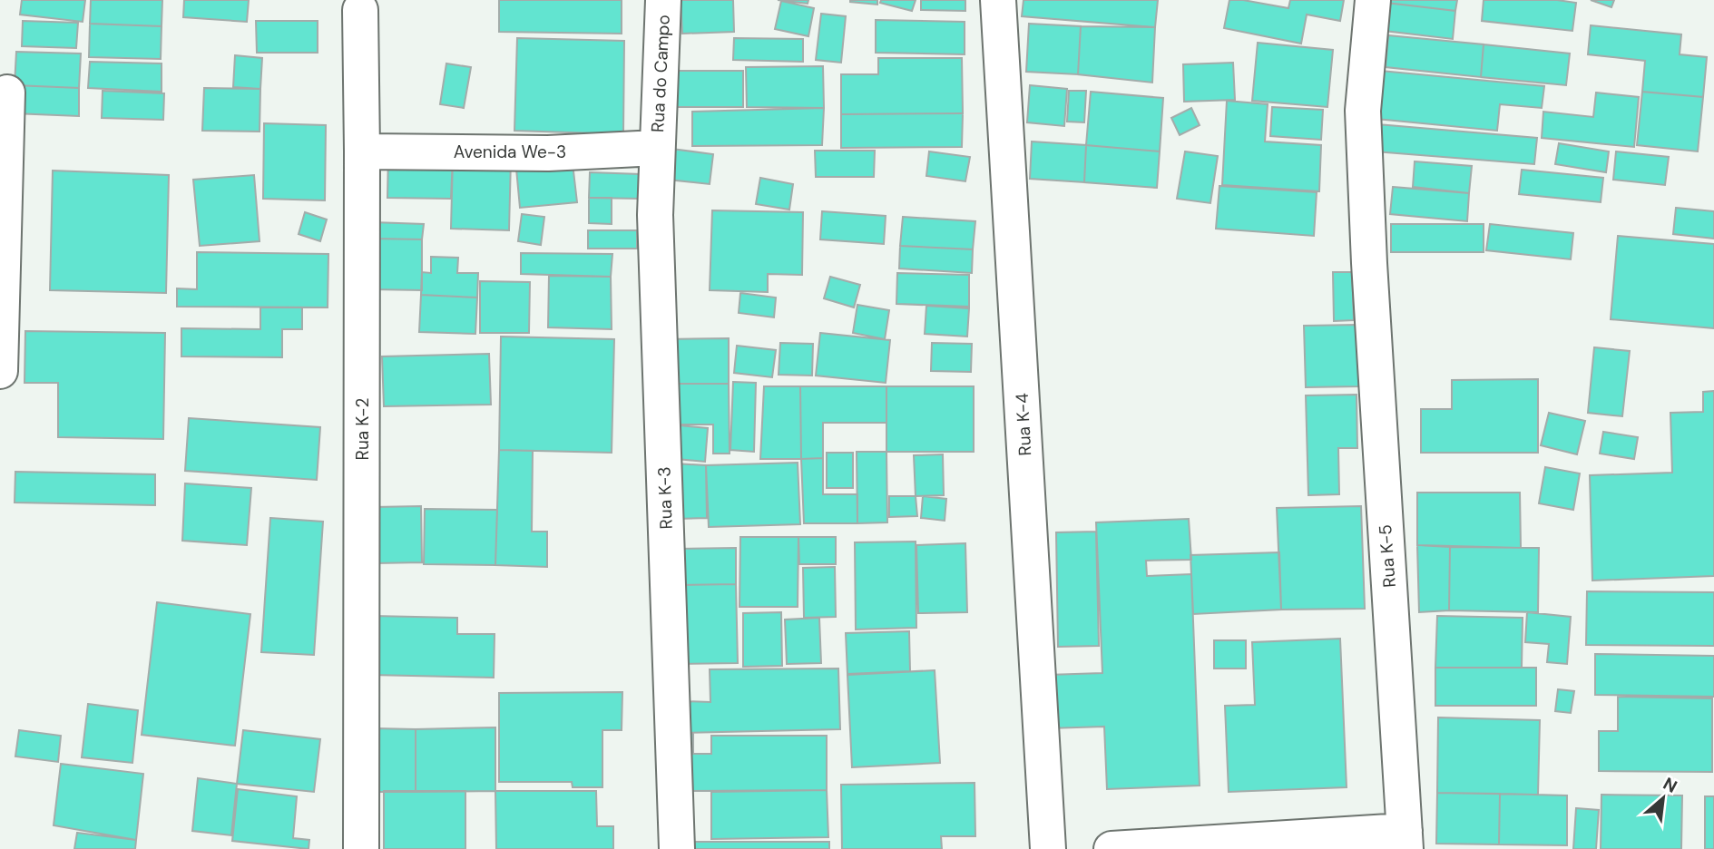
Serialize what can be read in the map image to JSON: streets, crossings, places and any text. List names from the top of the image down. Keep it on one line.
{"streets":{"street":["Rua do Campo","Avenida We-3","Rua K-4","Rua K-2","Rua K-3","Rua K-5"]},"crossings":[["Rua do Campo","Avenida We-3"],["Rua do Campo","Rua K-3"],["Avenida We-3","Rua K-2"],["Avenida We-3","Rua K-3"]],"north":"top right"}
